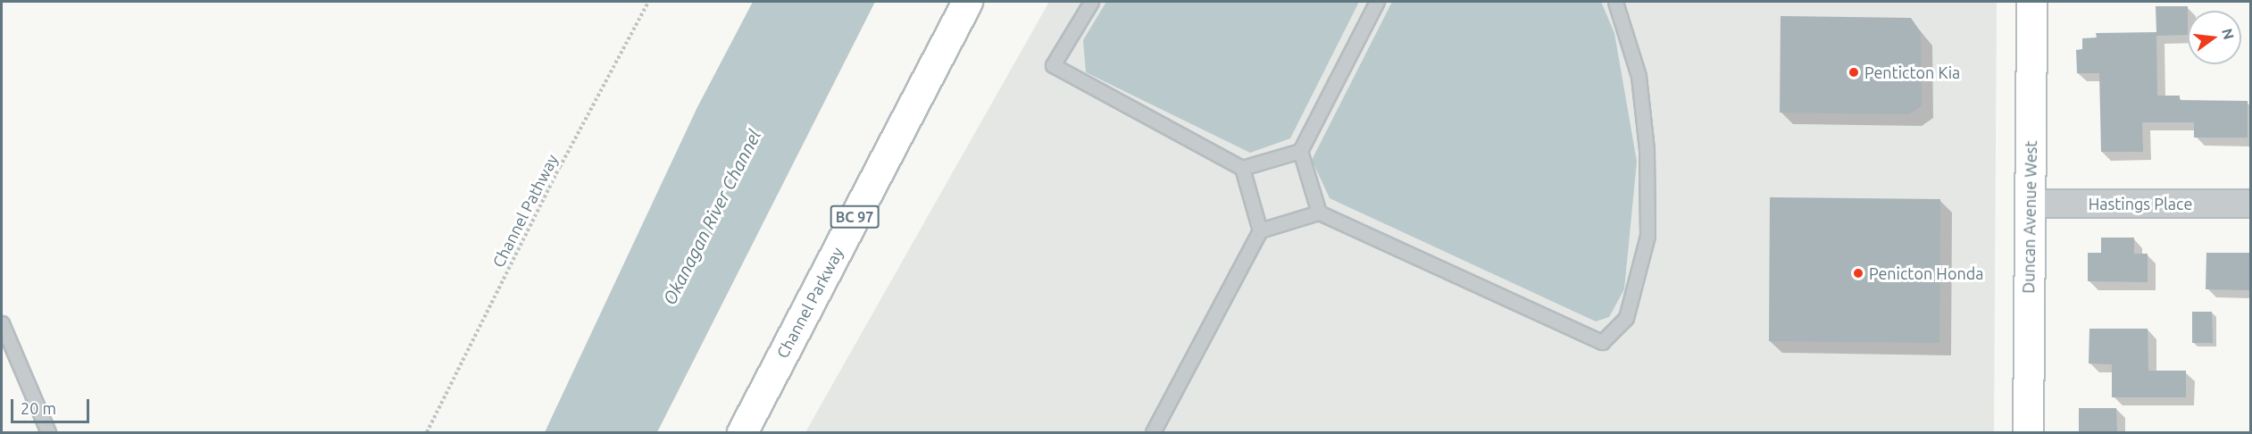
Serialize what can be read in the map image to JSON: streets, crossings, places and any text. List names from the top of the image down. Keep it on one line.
{"streets":{"main road":["BC 97","Duncan Avenue West","Channel Parkway"],"street":["Hastings Place"],"path":["Channel Pathway"]},"crossings":[["Hastings Place","Duncan Avenue West"]],"water":["Okanagan River Channel"],"places":["Penticton Kia","Penicton Honda"],"scale_bar":"20 m","north":"right"}
